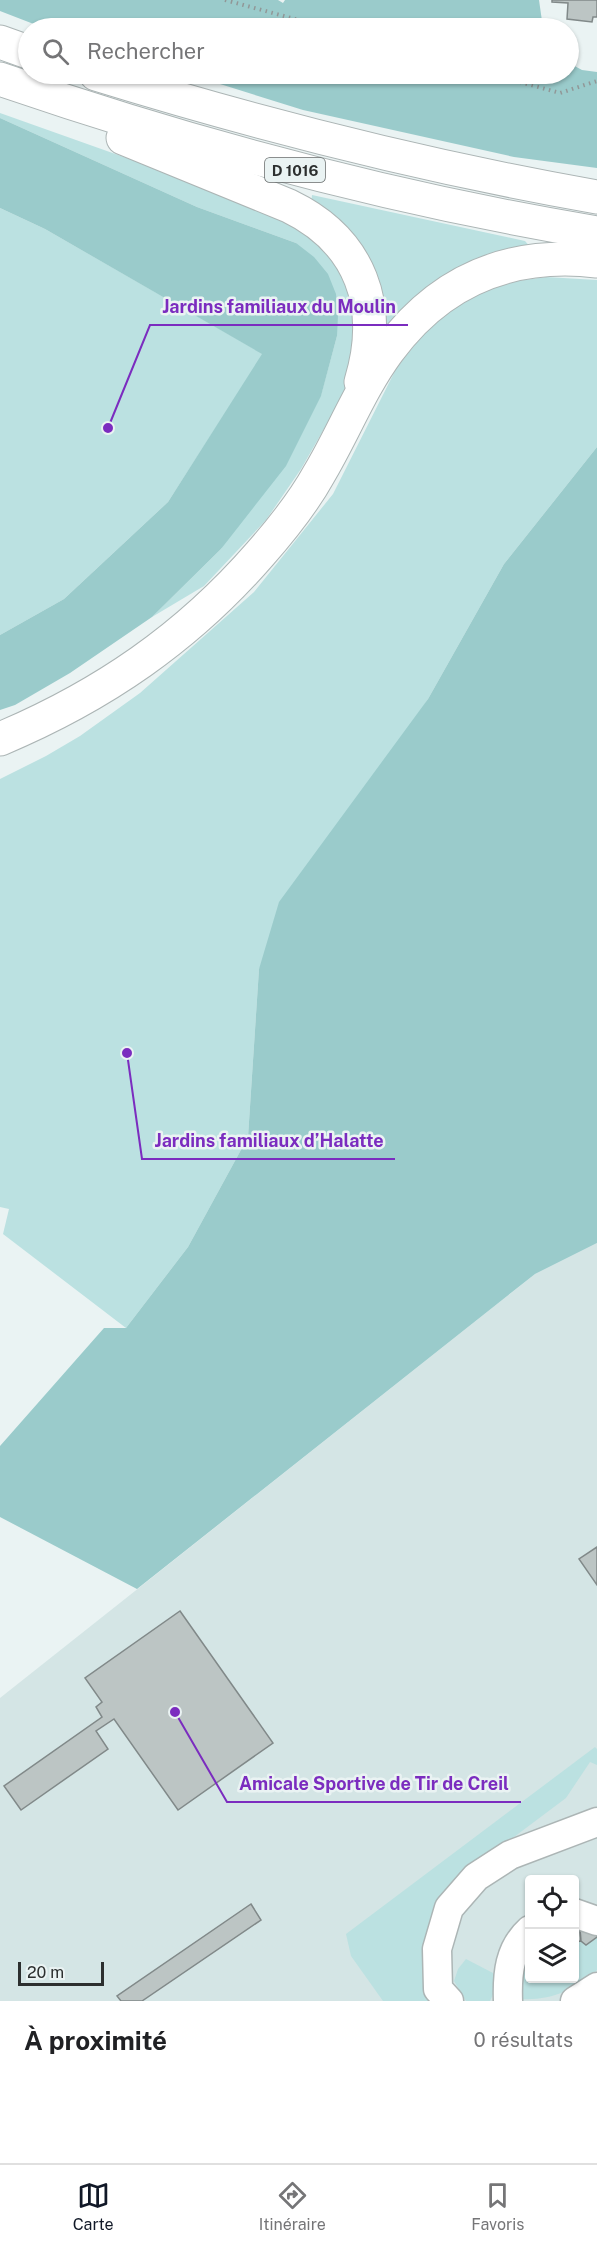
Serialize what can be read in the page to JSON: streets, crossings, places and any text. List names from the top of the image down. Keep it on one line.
{"streets":{"highway":["D 1016"]},"places":["Jardins familiaux du Moulin","Jardins familiaux d’Halatte","Amicale Sportive de Tir de Creil"],"scale_bar":"20 m","page":{"search":"Rechercher","scale":"20 m","heading":["À proximité","0 résultats"],"nav":["Carte","Itinéraire","Favoris"]}}
